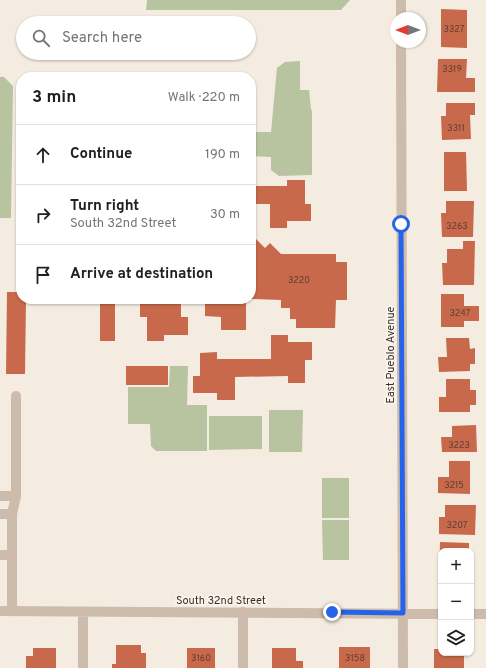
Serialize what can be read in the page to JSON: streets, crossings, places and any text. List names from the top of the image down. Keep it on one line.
{"streets":{"street":["East Pueblo Avenue","South 32nd Street"]},"crossings":[["East Pueblo Avenue","South 32nd Street"]],"house_numbers":["3327","3319","3311","3263","3220","3247","3223","3215","3207","3160","3158"],"north":"left","page":{"search":"Search here","heading":["3 min","Walk · 220 m"],"list":[["Continue","190 m"],["Turn right","South 32nd Street","30 m"],"Arrive at destination"],"map_buttons":["+","−"]}}
